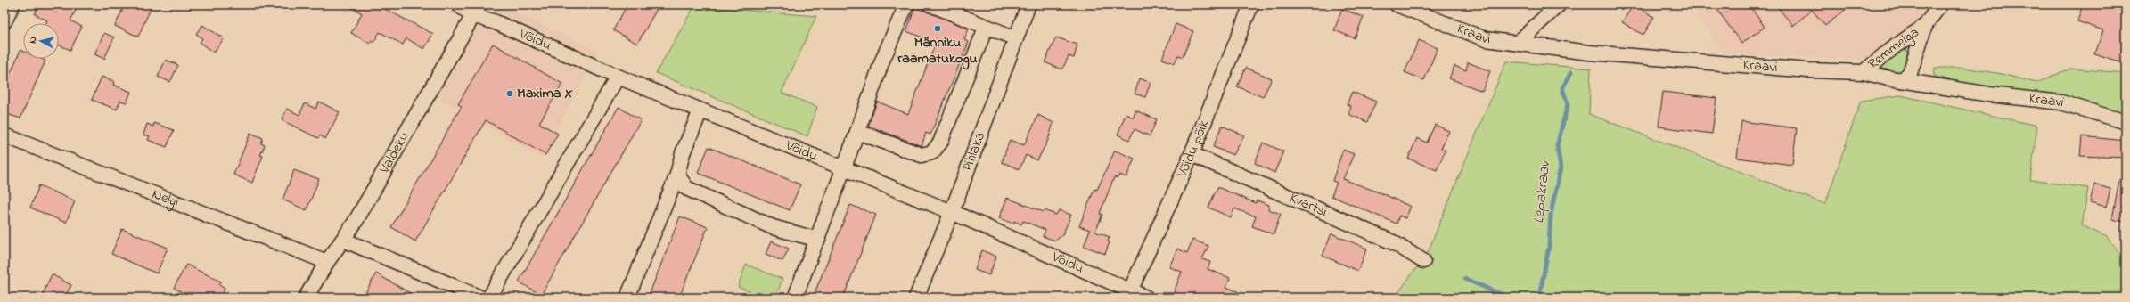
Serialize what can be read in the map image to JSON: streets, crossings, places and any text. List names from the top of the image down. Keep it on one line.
{"streets":{"street":["Kraavi","Võidu","Remmelga","Võidu põik","Pihlaka","Valdeku","Nelgi","Kvartsi"]},"crossings":[["Kraavi","Remmelga"],["Võidu","Võidu põik"],["Võidu","Pihlaka"],["Võidu","Valdeku"],["Võidu põik","Kvartsi"],["Valdeku","Nelgi"]],"water":["Lepakraav"],"places":["Männiku raamatukogu","Maxima X"],"north":"left"}
